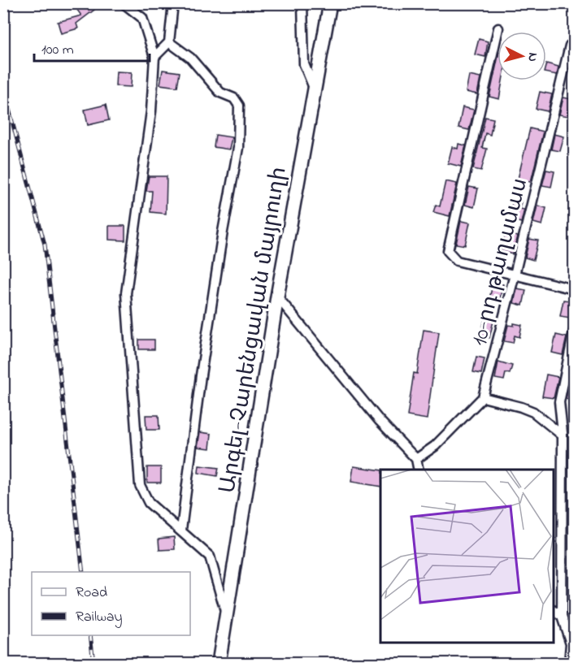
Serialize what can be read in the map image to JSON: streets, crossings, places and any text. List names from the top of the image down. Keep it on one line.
{"streets":{"main road":["Արգել-Չարենցավան մայրուղի"],"street":["10-րդ թաղամաս"]},"legend":["Road","Railway"],"scale_bar":"100 m","north":"right"}
